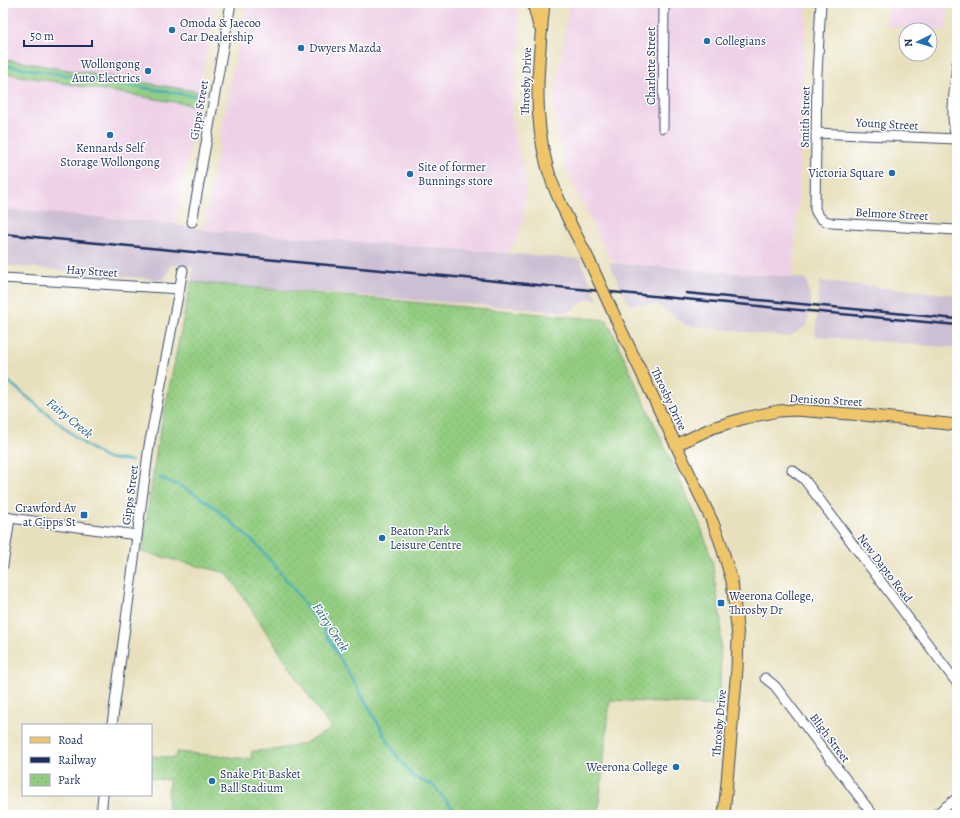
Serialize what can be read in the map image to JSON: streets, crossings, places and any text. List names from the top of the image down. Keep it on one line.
{"streets":{"main road":["Throsby Drive","Denison Street"],"street":["Charlotte Street","Gipps Street","Smith Street","Young Street","Belmore Street","Hay Street","New Dapto Road","Bligh Street"]},"crossings":[["Throsby Drive","Denison Street"],["Gipps Street","Hay Street"],["Smith Street","Young Street"],["Smith Street","Belmore Street"]],"water":["Fairy Creek"],"places":{"other":["Omoda & Jaecoo Car Dealership","Collegians","Dwyers Mazda","Wollongong Auto Electrics","Kennards Self Storage Wollongong","Victoria Square","Site of former Bunnings store","Beaton Park Leisure Centre","Weerona College","Snake Pit Basket Ball Stadium"],"transit":["Crawford Av at Gipps St","Weerona College, Throsby Dr"]},"legend":["Road","Railway","Park"],"scale_bar":"50 m","north":"left"}
